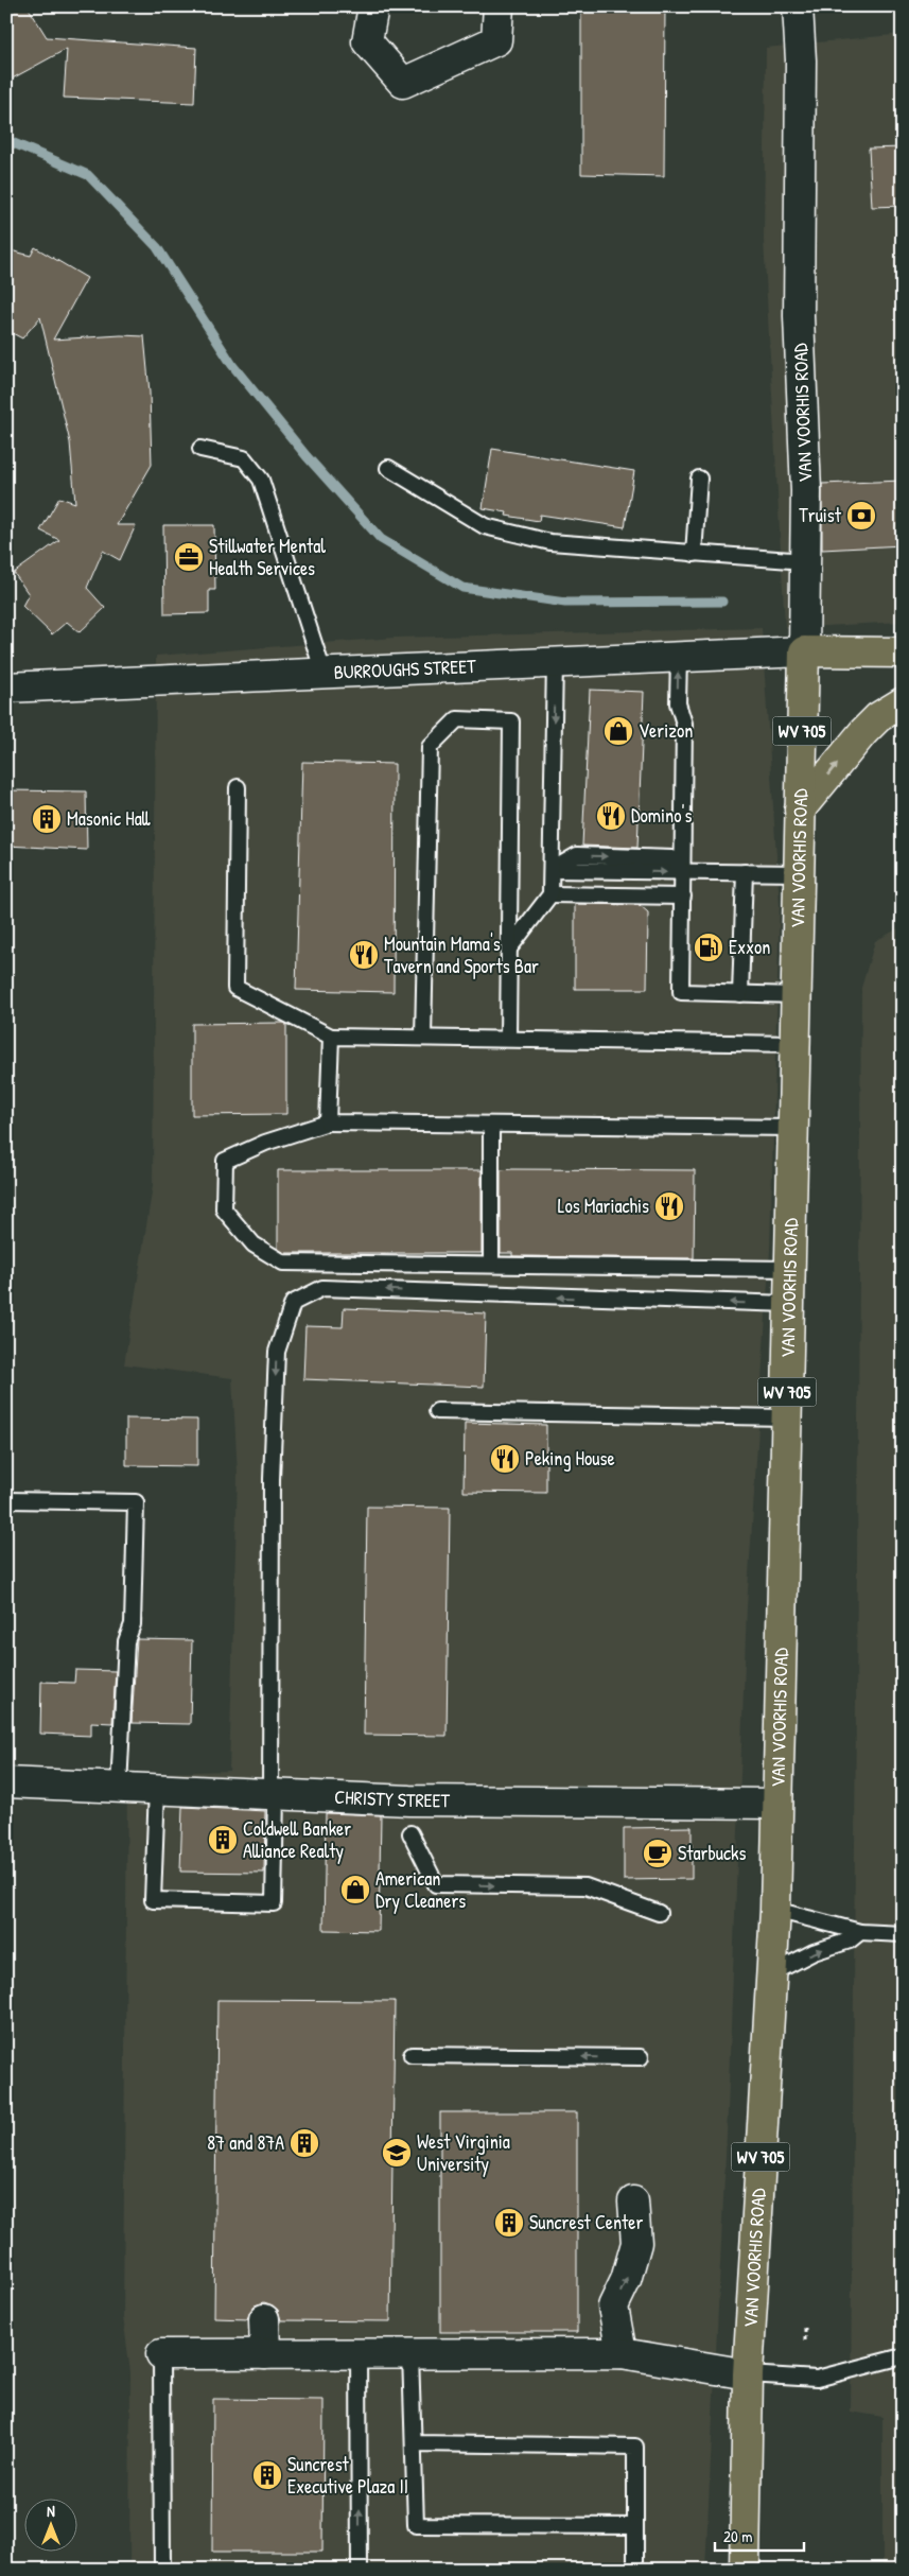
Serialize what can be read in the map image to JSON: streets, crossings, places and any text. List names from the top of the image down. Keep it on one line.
{"streets":{"main road":["VAN VOORHIS ROAD","WV 705"],"street":["BURROUGHS STREET","CHRISTY STREET"]},"crossings":[["VAN VOORHIS ROAD","BURROUGHS STREET"],["VAN VOORHIS ROAD","CHRISTY STREET"]],"places":{"bank":["Truist"],"office":["Stillwater Mental Health Services"],"shop":["Verizon","American Dry Cleaners"],"restaurant":["Domino's","Mountain Mama's Tavern and Sports Bar","Los Mariachis","Peking House"],"building":["Masonic Hall","Coldwell Banker Alliance Realty","87 and 87A","Suncrest Center","Suncrest Executive Plaza II"],"fuel station":["Exxon"],"cafe":["Starbucks"],"school or university":["West Virginia University"]},"scale_bar":"20 m","north":"top"}
